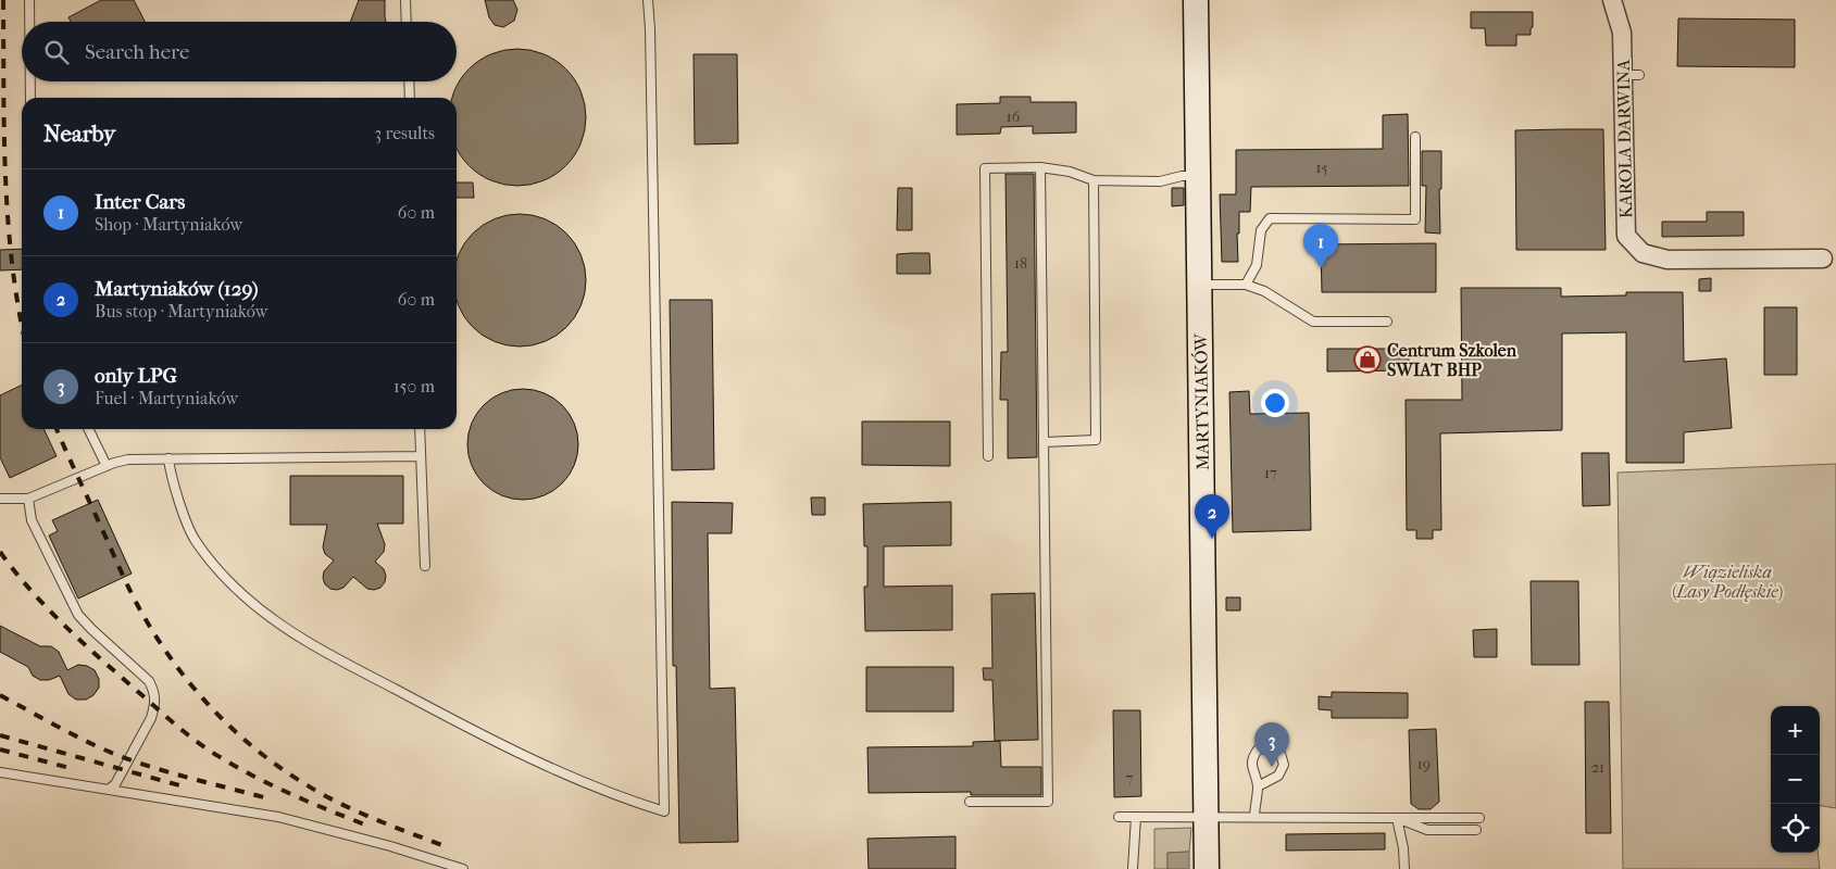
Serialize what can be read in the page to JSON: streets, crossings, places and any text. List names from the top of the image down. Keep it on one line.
{"streets":{"main road":["MARTYNIAKÓW"],"street":["KAROLA DARWINA"]},"parks":["Wiązieliska (Lasy Podłęskie)"],"places":{"shop":["Centrum Szkolen SWIAT BHP"]},"house_numbers":["16","15","18","17","19","21","7"],"page":{"search":"Search here","heading":["Nearby","3 results"],"list":[{"mark":"1","name":"Inter Cars","note":"Shop · Martyniaków","value":"60 m"},{"mark":"2","name":"Martyniaków (129)","note":"Bus stop · Martyniaków","value":"60 m"},{"mark":"3","name":"only LPG","note":"Fuel · Martyniaków","value":"150 m"}],"pins":["1","2","3"],"map_buttons":["+","−"]}}
